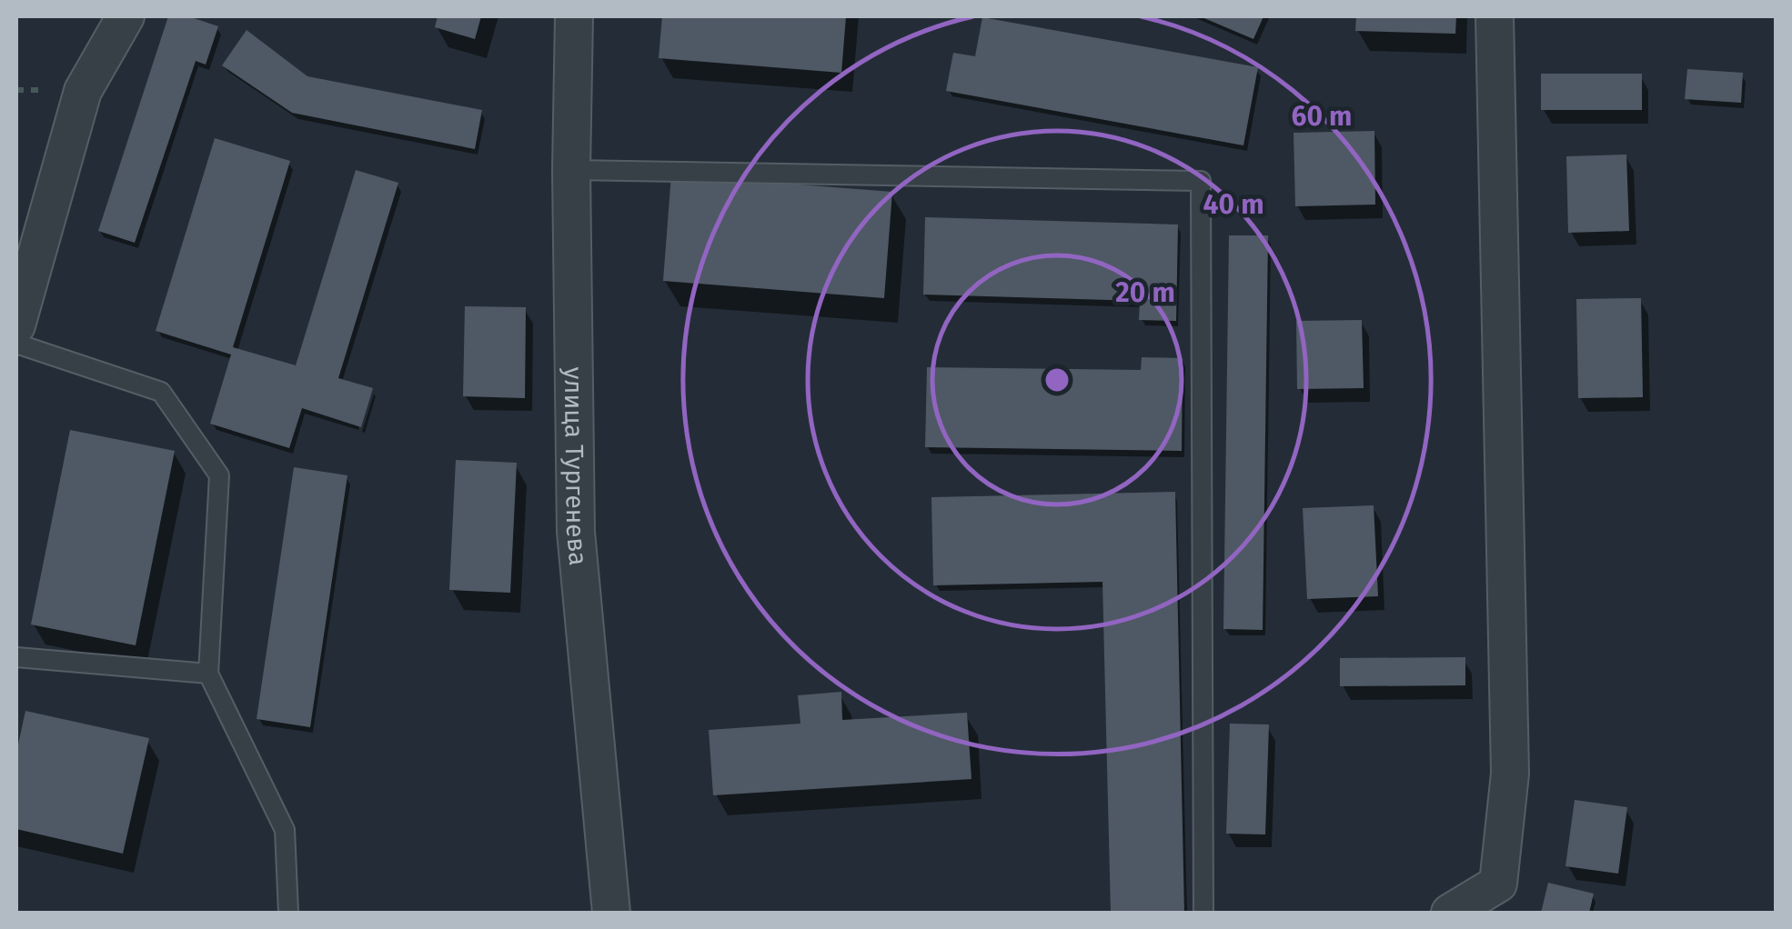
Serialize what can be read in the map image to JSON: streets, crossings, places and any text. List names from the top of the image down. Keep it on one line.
{"streets":{"street":["улица Тургенева"]},"rings":["60 m","40 m","20 m"]}
